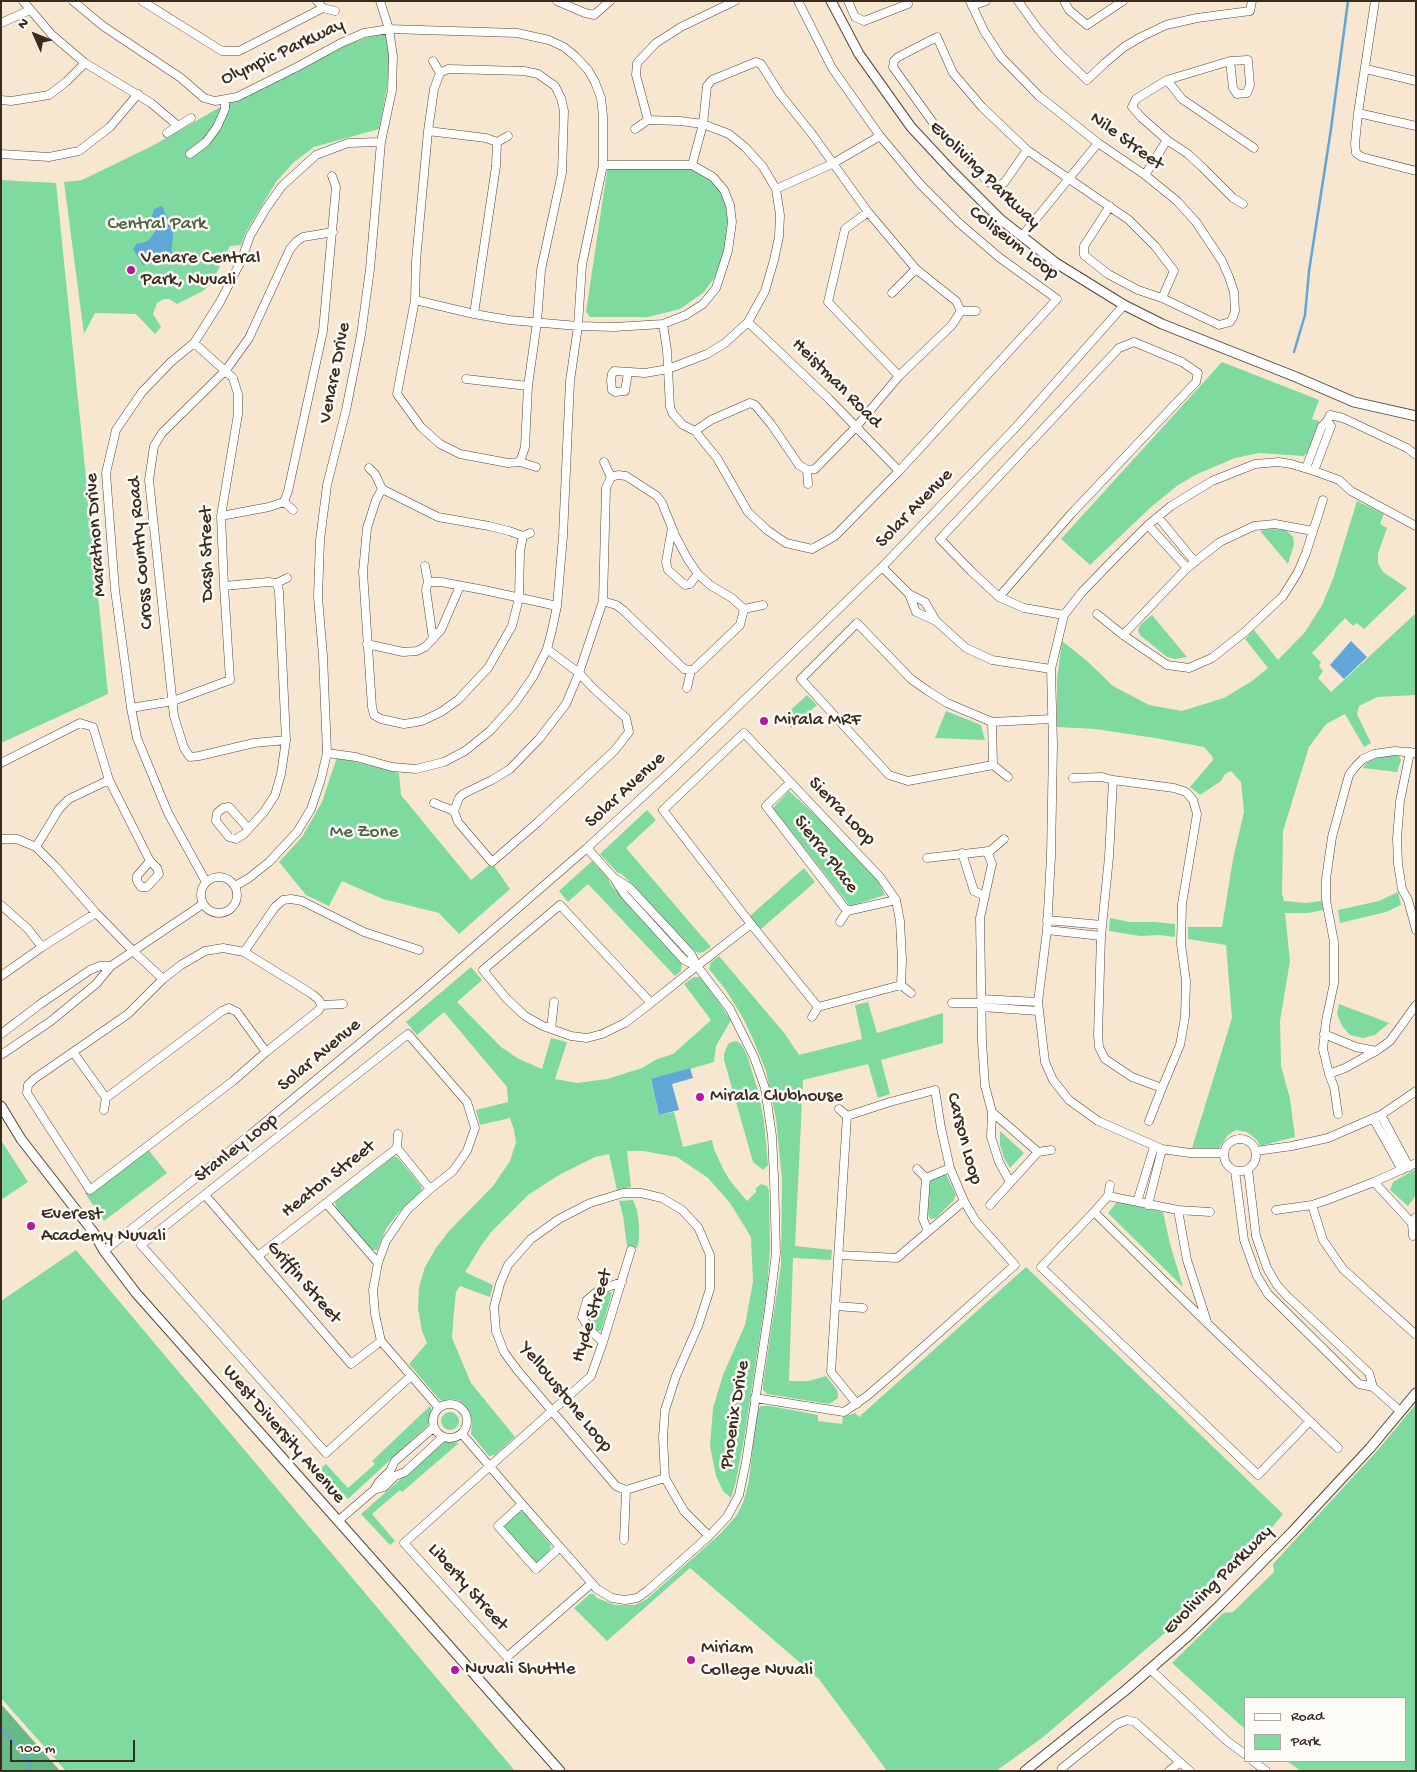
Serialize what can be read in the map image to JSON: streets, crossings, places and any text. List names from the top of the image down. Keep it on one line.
{"streets":{"street":["Olympic Parkway","Nile Street","Evoliving Parkway","Coliseum Loop","Venare Drive","Heistman Road","Solar Avenue","Marathon Drive","Cross Country Road","Dash Street","Sierra Loop","Sierra Place","Carson Loop","Stanley Loop","Heaton Street","Griffin Street","Hyde Street","Yellowstone Loop","Phoenix Drive","West Diversity Avenue","Liberty Street"]},"crossings":[["Olympic Parkway","Venare Drive"],["Evoliving Parkway","Solar Avenue"],["Coliseum Loop","Heistman Road"],["Venare Drive","Marathon Drive"],["Solar Avenue","Phoenix Drive"],["Solar Avenue","West Diversity Avenue"],["Marathon Drive","Dash Street"],["Cross Country Road","Dash Street"],["Sierra Loop","Sierra Place"],["Carson Loop","Phoenix Drive"],["Stanley Loop","Heaton Street"],["Stanley Loop","Griffin Street"],["Stanley Loop","Phoenix Drive"],["Heaton Street","Griffin Street"],["Hyde Street","Yellowstone Loop"],["Hyde Street","Phoenix Drive"],["Hyde Street","Liberty Street"],["Yellowstone Loop","Phoenix Drive"],["Phoenix Drive","Liberty Street"]],"parks":["Central Park","Me Zone"],"places":["Venare Central Park, Nuvali","Mirala MRF","Mirala Clubhouse","Everest Academy Nuvali","Miriam College Nuvali","Nuvali Shuttle"],"legend":["Road","Park"],"scale_bar":"100 m","north":"top left"}
